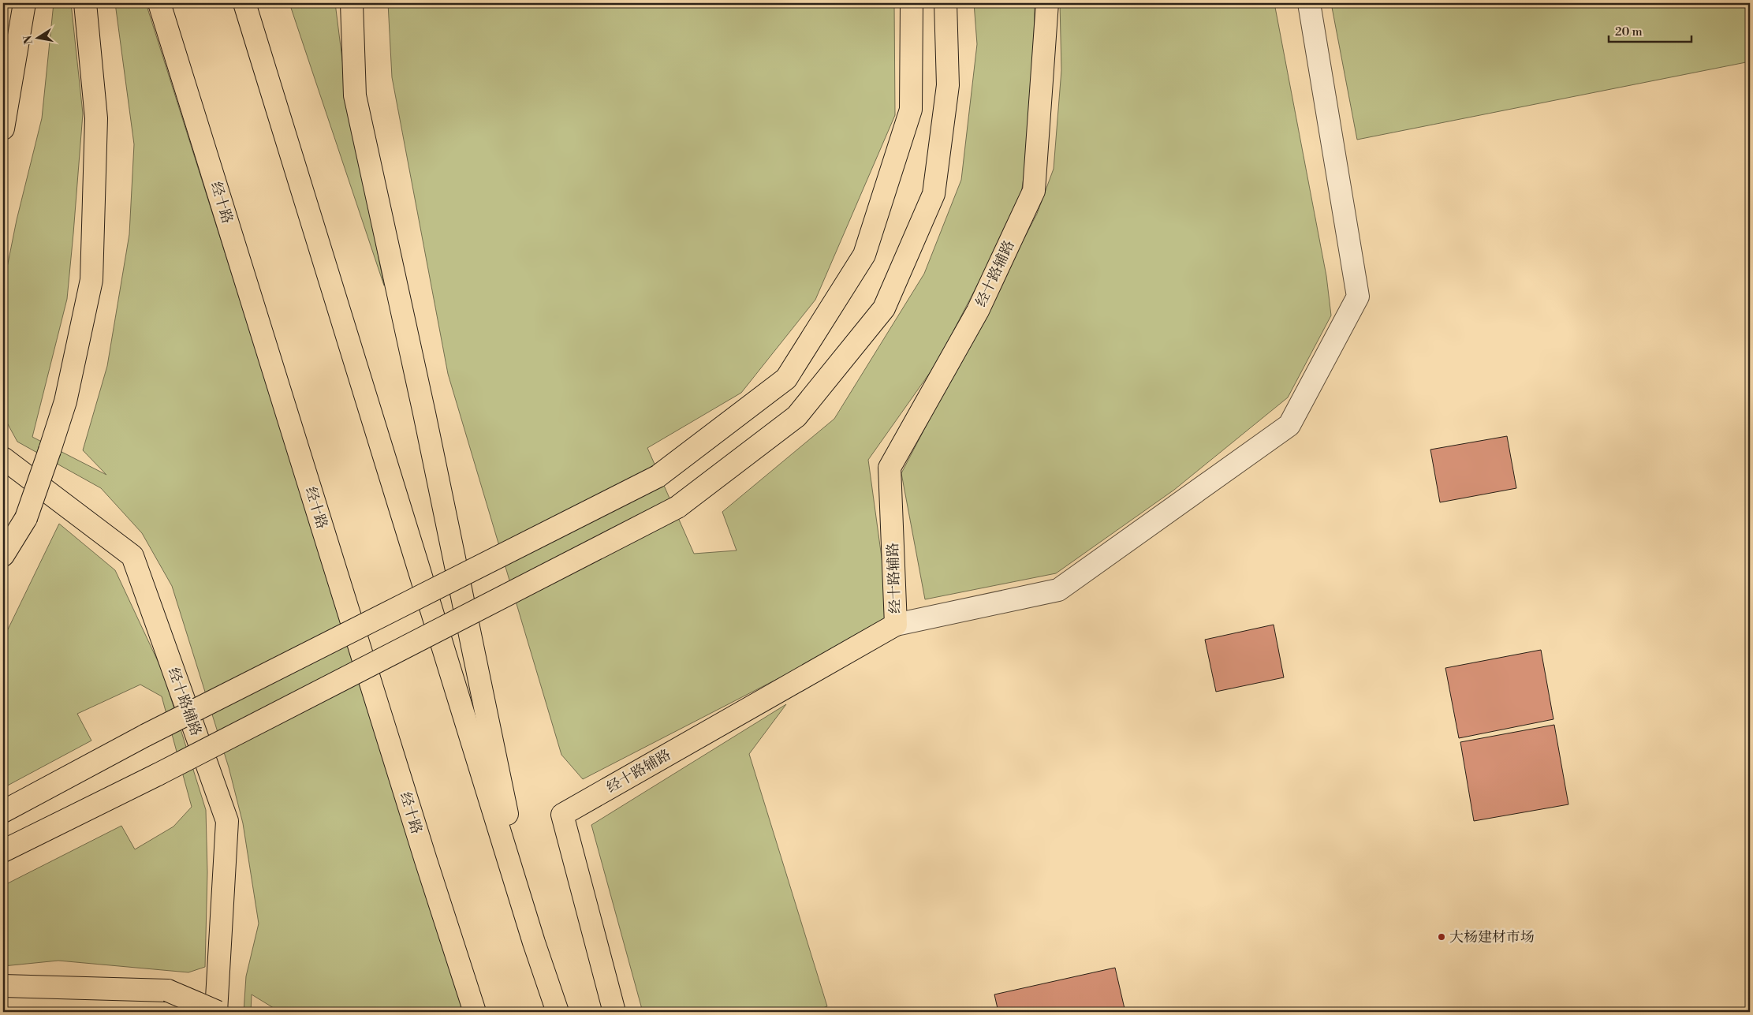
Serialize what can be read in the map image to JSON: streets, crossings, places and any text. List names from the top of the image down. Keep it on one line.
{"streets":{"main road":["经十路","经十路辅路"]},"places":["大杨建材市场"],"scale_bar":"20 m","north":"left"}
